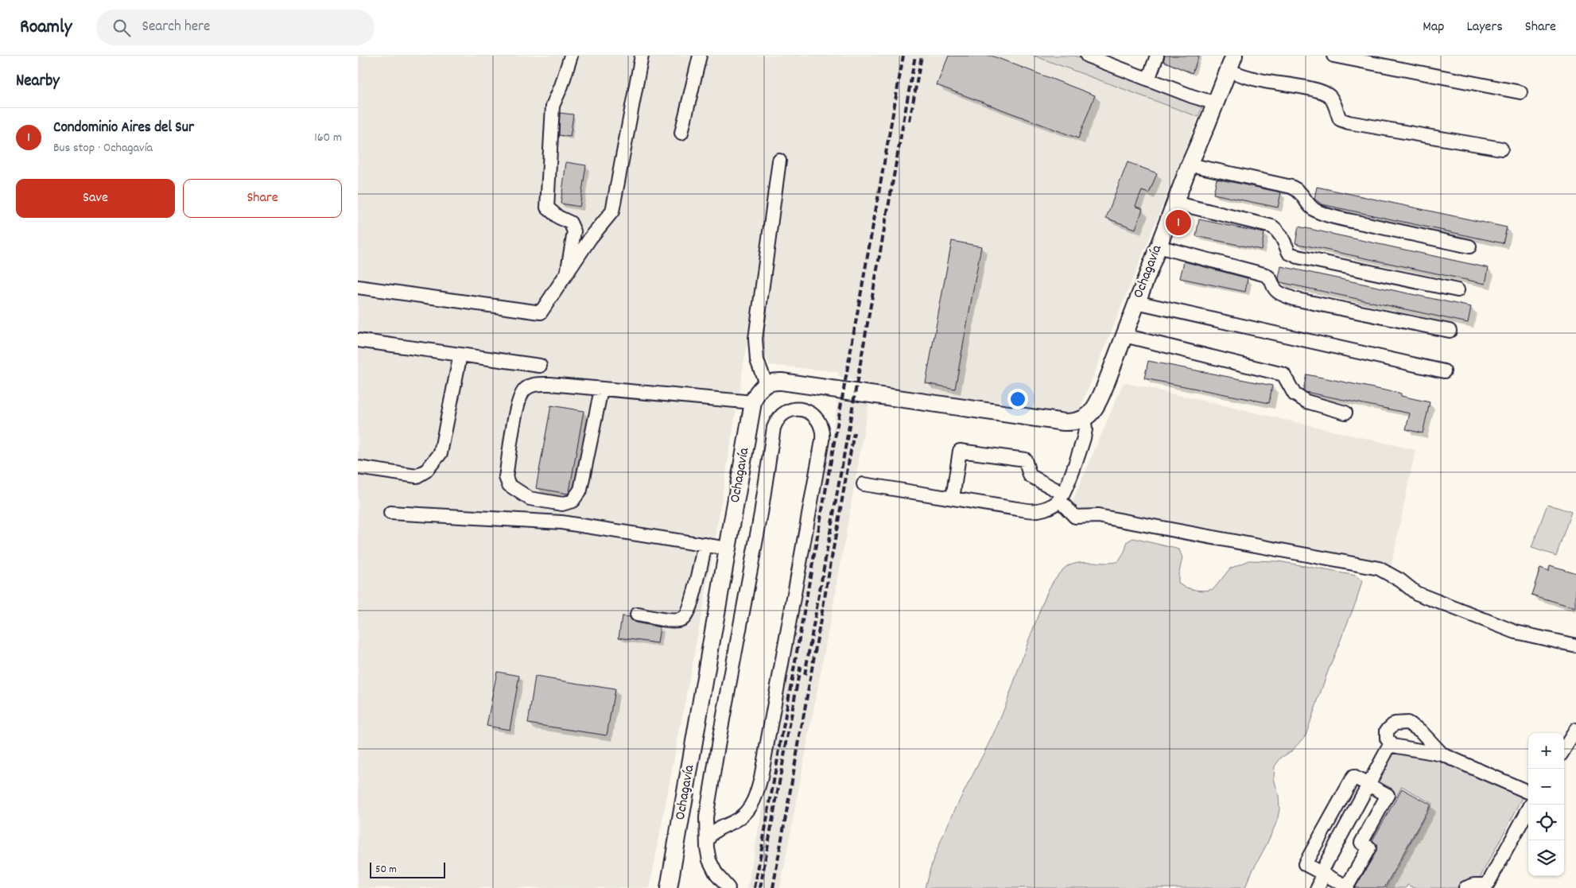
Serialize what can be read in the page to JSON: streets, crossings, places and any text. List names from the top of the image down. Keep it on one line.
{"streets":{"main road":["Ochagavía"]},"scale_bar":"50 m","page":{"header":"Roamly","search":"Search here","nav":["Map","Layers","Share"],"heading":"Nearby","list":[{"mark":"1","name":"Condominio Aires del Sur","note":"Bus stop · Ochagavía","value":"160 m"}],"buttons":["Save","Share"],"pins":"1","map_buttons":["+","−"],"scale":"50 m"}}
